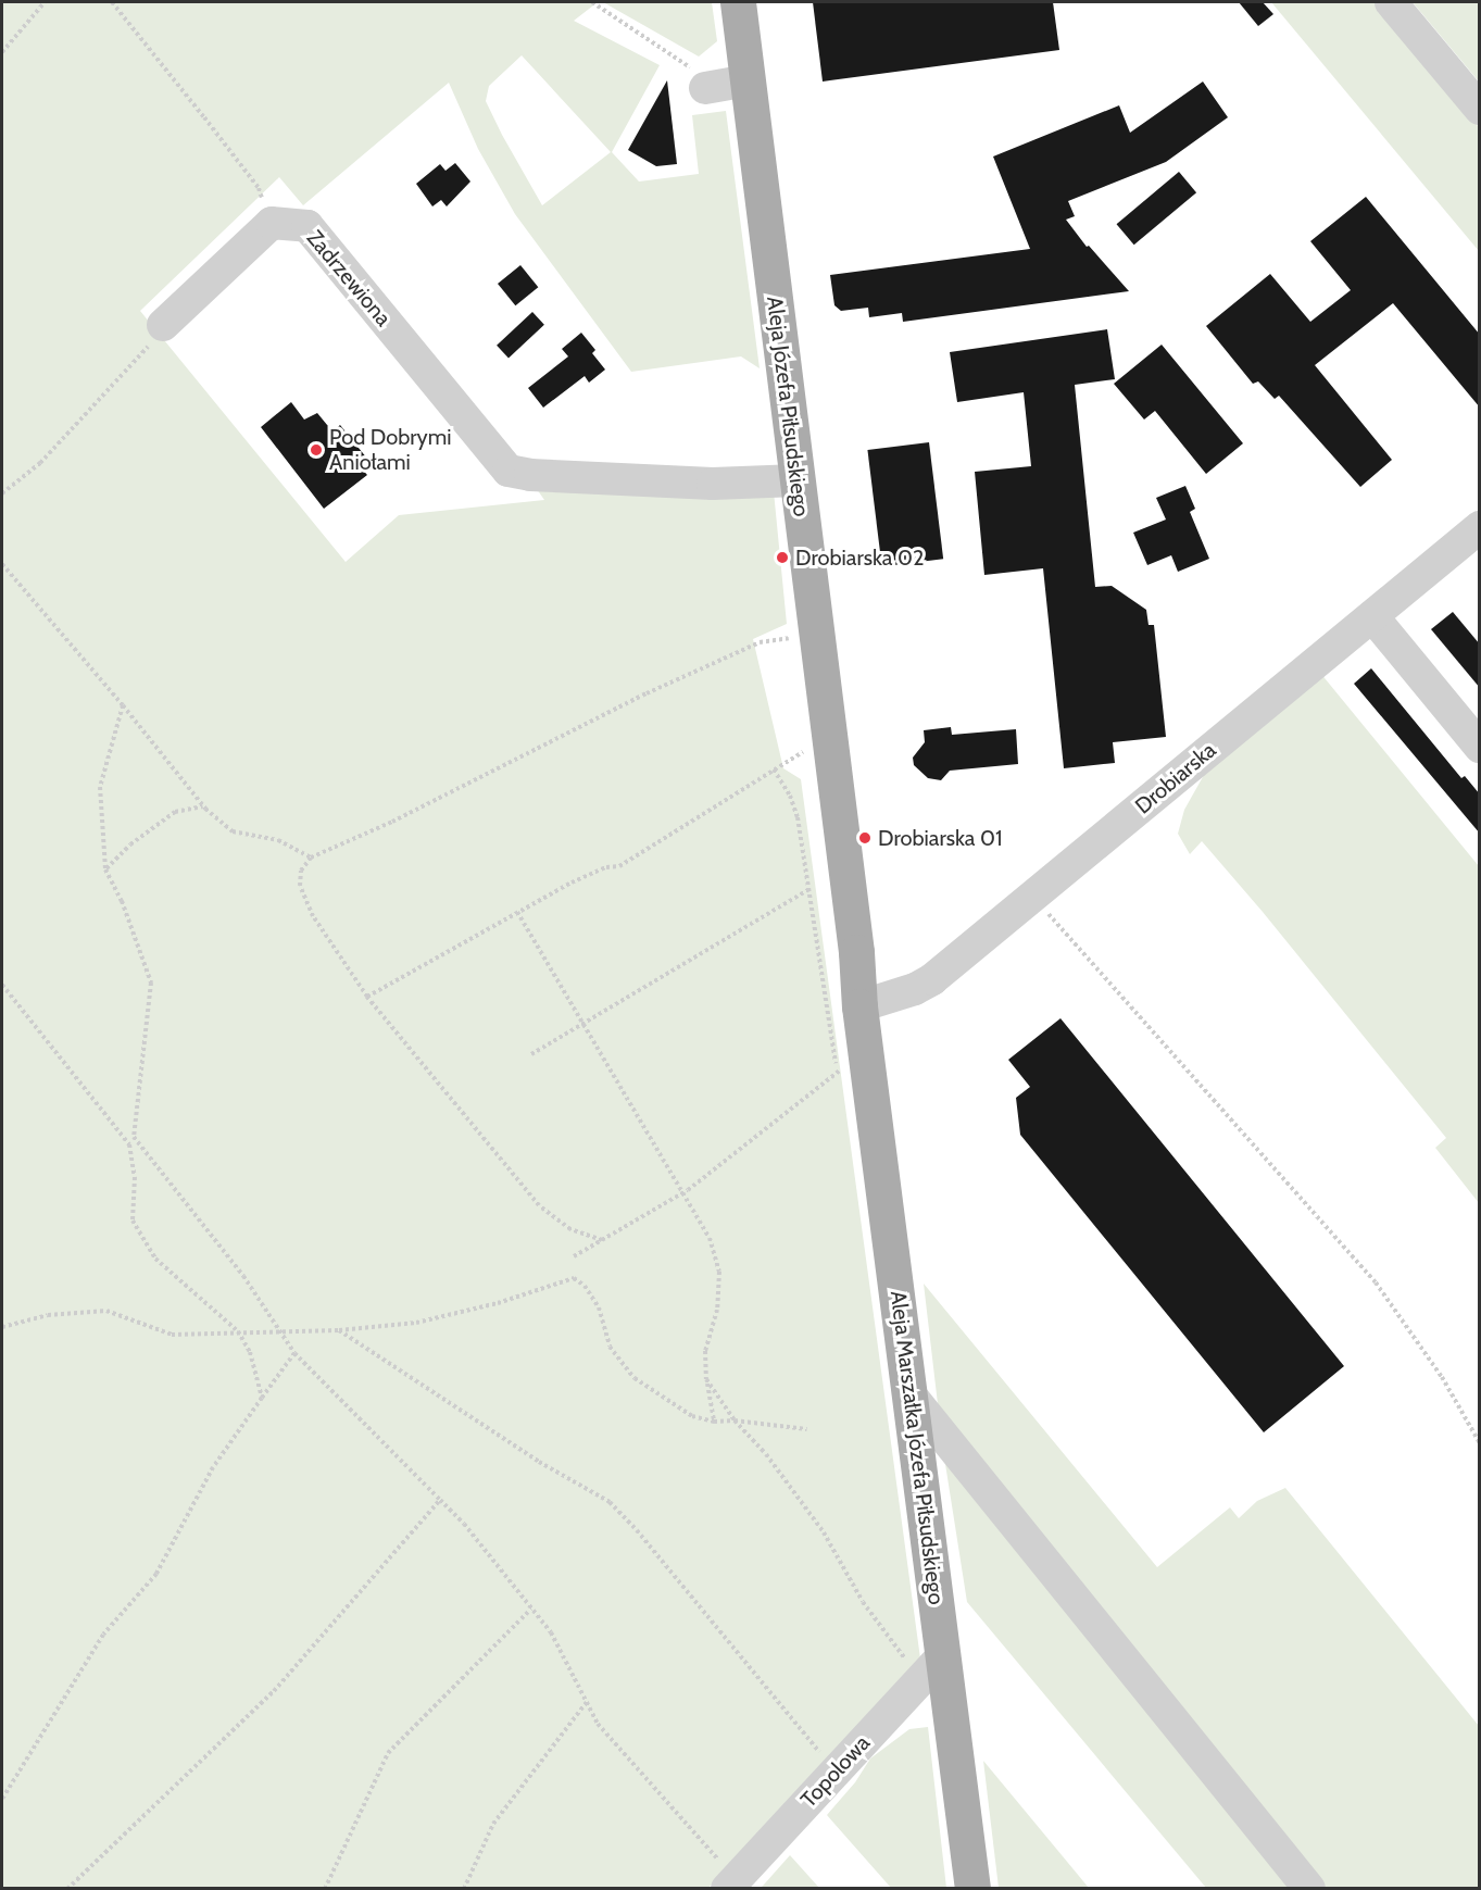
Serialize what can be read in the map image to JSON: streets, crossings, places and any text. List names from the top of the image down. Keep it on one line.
{"streets":{"main road":["Aleja Józefa Piłsudskiego","Aleja Marszałka Józefa Piłsudskiego"],"street":["Zadrzewiona","Drobiarska","Topolowa"]},"crossings":[["Aleja Józefa Piłsudskiego","Drobiarska"],["Aleja Józefa Piłsudskiego","Aleja Marszałka Józefa Piłsudskiego"],["Drobiarska","Aleja Marszałka Józefa Piłsudskiego"],["Aleja Marszałka Józefa Piłsudskiego","Topolowa"]],"places":["Pod Dobrymi Aniołami","Drobiarska 02","Drobiarska 01"]}
